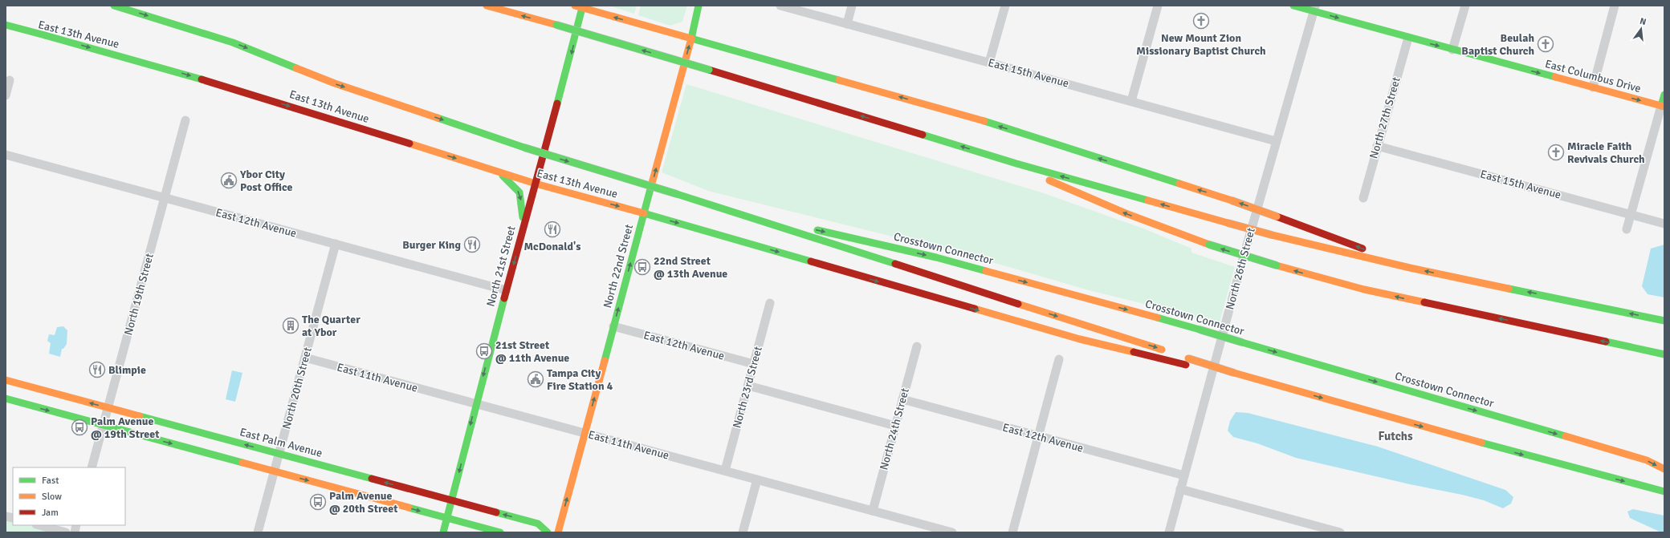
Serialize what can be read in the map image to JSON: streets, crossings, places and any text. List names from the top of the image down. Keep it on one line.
{"streets":{"main road":["East 13th Avenue","East Columbus Drive","Crosstown Connector","North 21st Street","North 22nd Street","East Palm Avenue"],"street":["East 15th Avenue","North 27th Street","East 12th Avenue","North 26th Street","North 19th Street","East 11th Avenue","North 23rd Street","North 20th Street","North 24th Street"]},"crossings":[["East 13th Avenue","North 21st Street"],["East 13th Avenue","North 22nd Street"],["East 15th Avenue","North 27th Street"],["East 15th Avenue","North 26th Street"],["East Columbus Drive","North 27th Street"],["East Columbus Drive","North 26th Street"],["East 12th Avenue","North 21st Street"],["East 12th Avenue","North 22nd Street"],["East 12th Avenue","North 26th Street"],["East 12th Avenue","North 19th Street"],["East 12th Avenue","North 23rd Street"],["East 12th Avenue","North 20th Street"],["East 12th Avenue","North 24th Street"],["North 21st Street","East 11th Avenue"],["North 21st Street","East Palm Avenue"],["North 22nd Street","East 11th Avenue"],["North 19th Street","East Palm Avenue"],["East 11th Avenue","North 23rd Street"],["East 11th Avenue","North 20th Street"],["East 11th Avenue","North 24th Street"],["North 20th Street","East Palm Avenue"]],"one_way":["East Columbus Drive","North 21st Street","North 22nd Street"],"districts":["Futchs"],"places":{"church":["New Mount Zion Missionary Baptist Church","Beulah Baptist Church","Miracle Faith Revivals Church"],"public building":["Ybor City Post Office","Tampa City Fire Station 4"],"restaurant":["McDonald's","Burger King","Blimpie"],"bus stop":["22nd Street @ 13th Avenue","21st Street @ 11th Avenue","Palm Avenue @ 19th Street","Palm Avenue @ 20th Street"],"building":["The Quarter at Ybor"]},"legend":["Fast","Slow","Jam"],"north":"top"}
